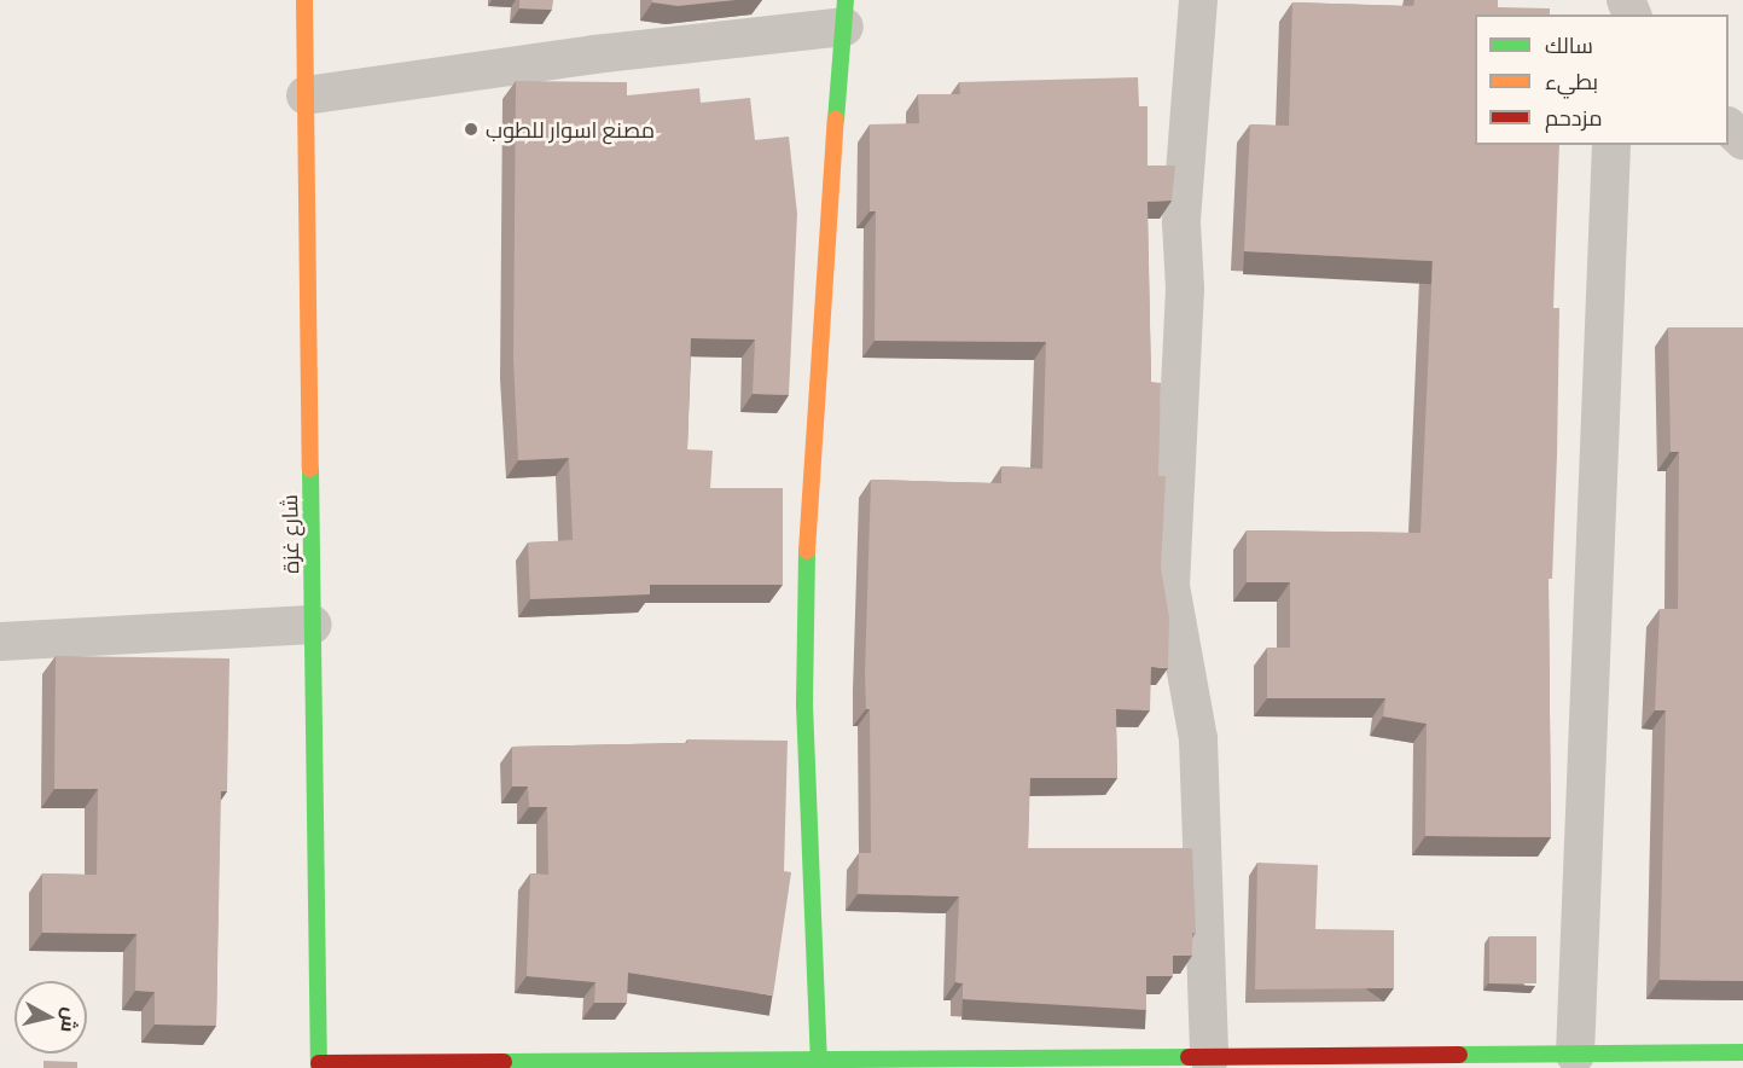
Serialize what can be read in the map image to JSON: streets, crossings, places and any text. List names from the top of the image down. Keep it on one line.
{"streets":{"street":["شارع غزة"]},"places":["مصنع اسوار للطوب"],"legend":["سالك","بطيء","مزدحم"],"north":"right"}
